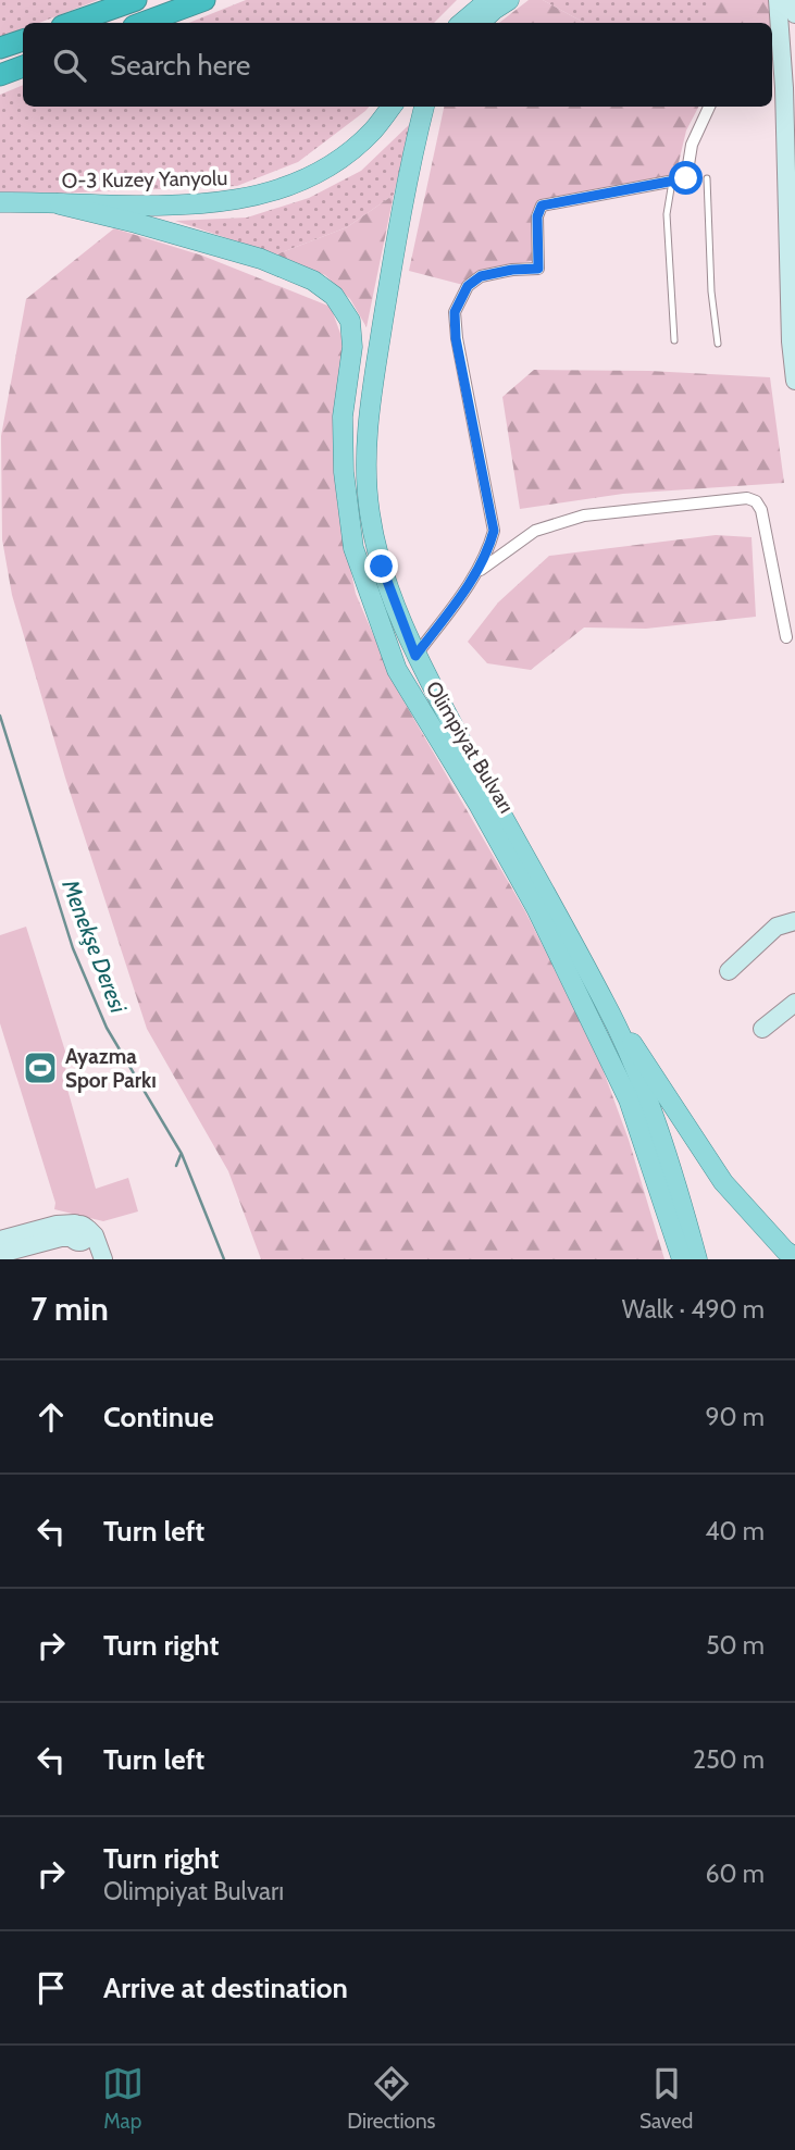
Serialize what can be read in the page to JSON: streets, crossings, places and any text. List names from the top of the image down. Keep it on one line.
{"streets":{"main road":["O-3 Kuzey Yanyolu","Olimpiyat Bulvarı"]},"crossings":[["O-3 Kuzey Yanyolu","Olimpiyat Bulvarı"]],"water":["Menekşe Deresi"],"places":{"sports":["Ayazma Spor Parkı"]},"page":{"search":"Search here","heading":["7 min","Walk · 490 m"],"list":[["Continue","90 m"],["Turn left","40 m"],["Turn right","50 m"],["Turn left","250 m"],["Turn right","Olimpiyat Bulvarı","60 m"],"Arrive at destination"],"nav":["Map","Directions","Saved"]}}
